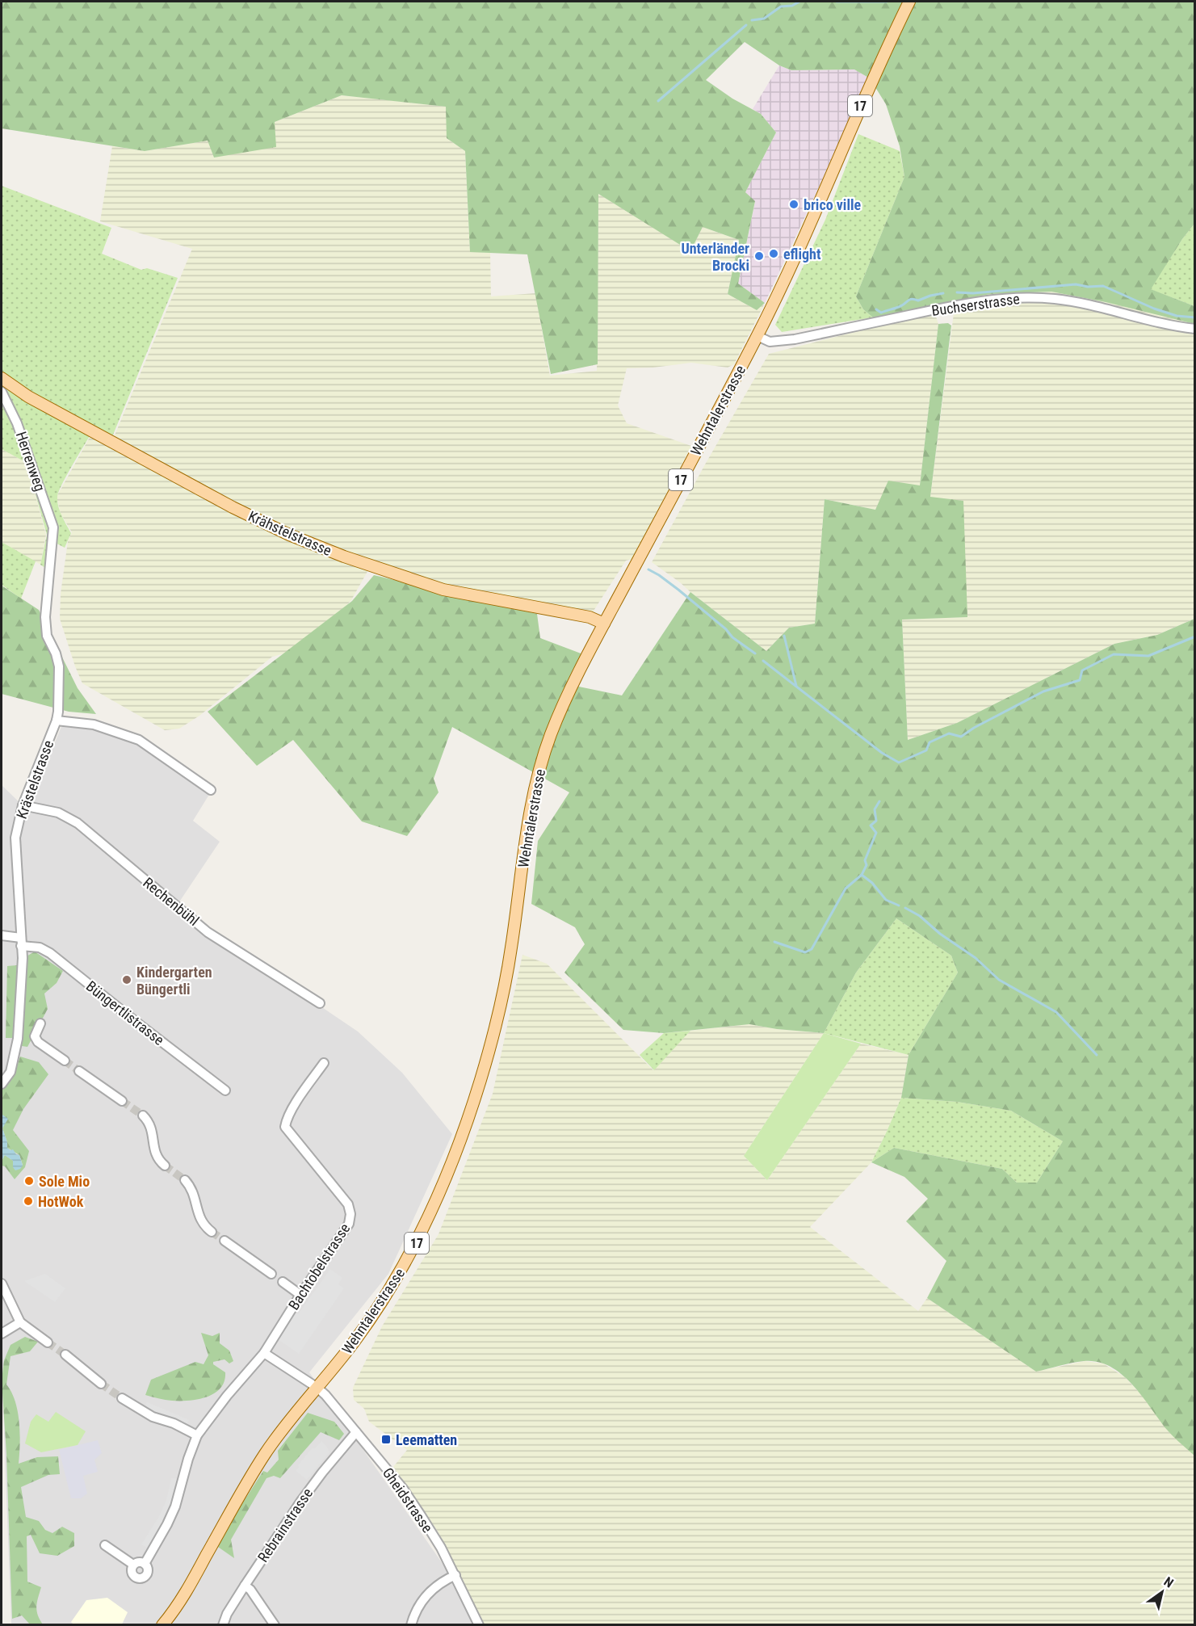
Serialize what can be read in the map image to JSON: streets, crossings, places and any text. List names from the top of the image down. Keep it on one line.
{"streets":{"main road":["17","Wehntalerstrasse","Krähstelstrasse"],"street":["Buchserstrasse","Herrenweg","Krästelstrasse","Rechenbühl","Büngertlistrasse","Bachtobelstrasse","Gheidstrasse","Rebrainstrasse"]},"crossings":[["Buchserstrasse","Wehntalerstrasse"],["Wehntalerstrasse","Krähstelstrasse"],["Wehntalerstrasse","Gheidstrasse"],["Herrenweg","Krästelstrasse"],["Krästelstrasse","Rechenbühl"],["Krästelstrasse","Büngertlistrasse"],["Gheidstrasse","Rebrainstrasse"]],"places":{"other":["brico ville","eflight","Unterländer Brocki","Kindergarten Büngertli","Sole Mio","HotWok"],"transit":["Leematten"]},"north":"top right"}
